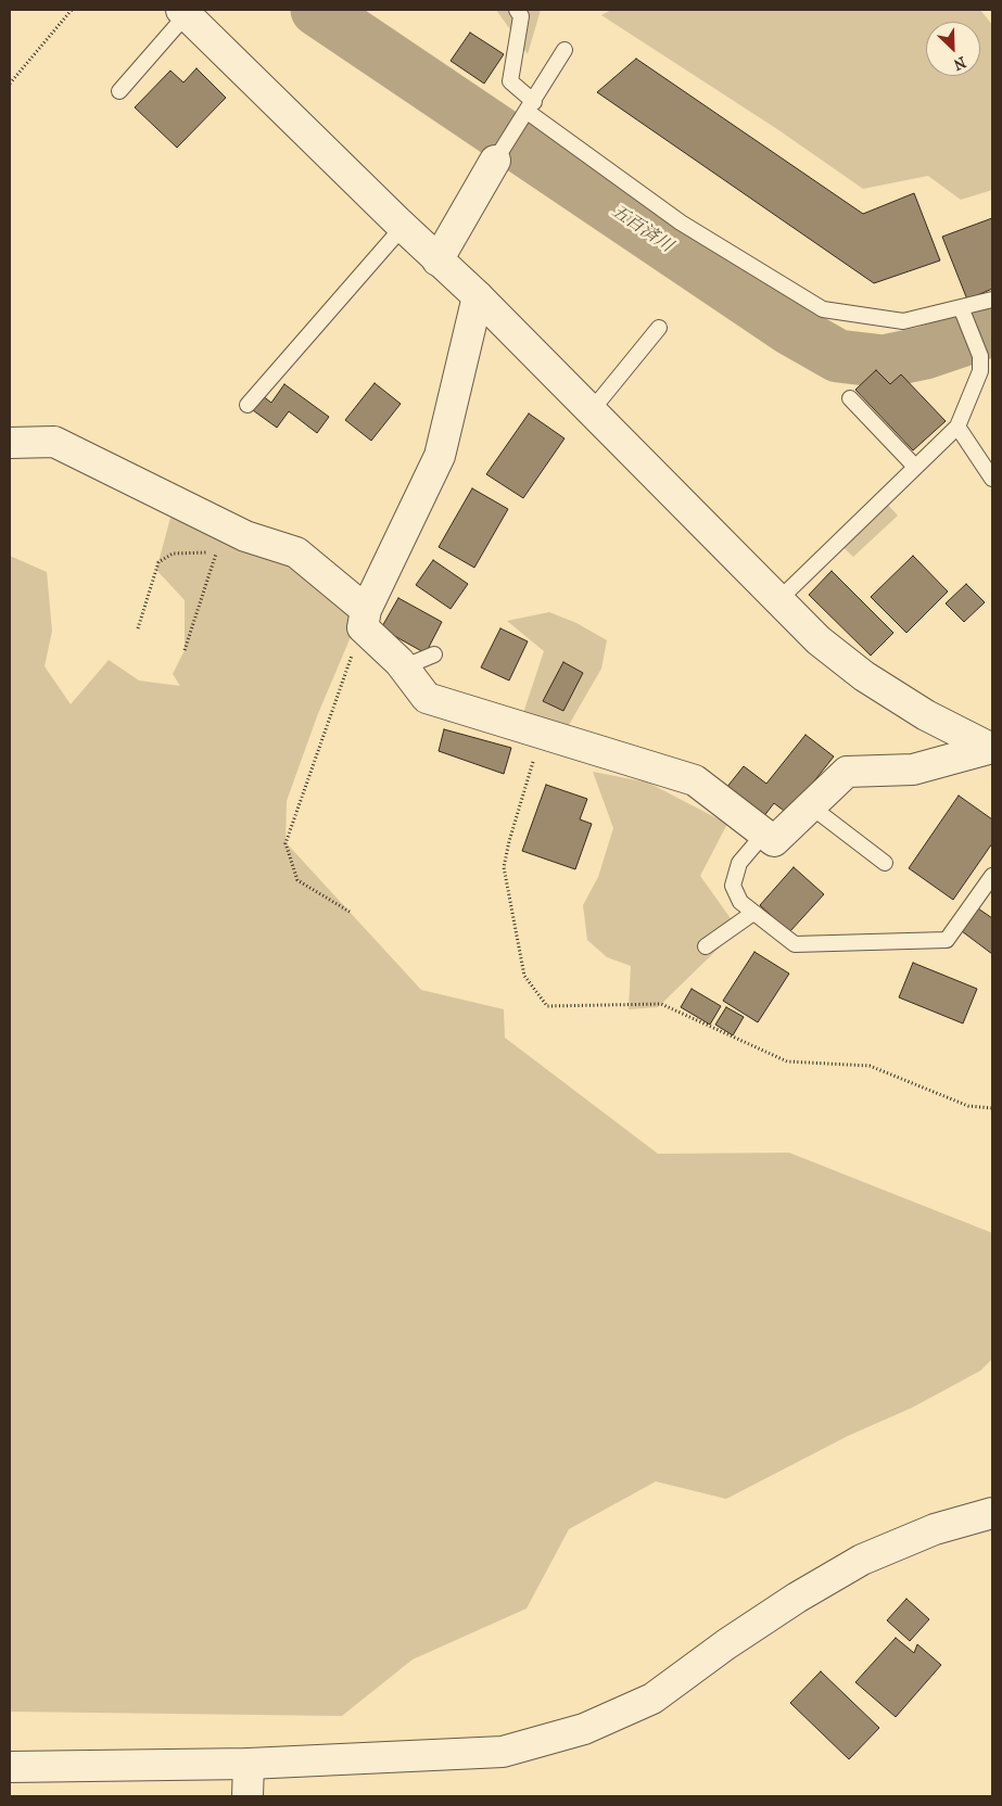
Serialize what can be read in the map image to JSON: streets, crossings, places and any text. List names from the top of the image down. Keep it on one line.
{"water":["五百済川"],"north":"bottom right"}
